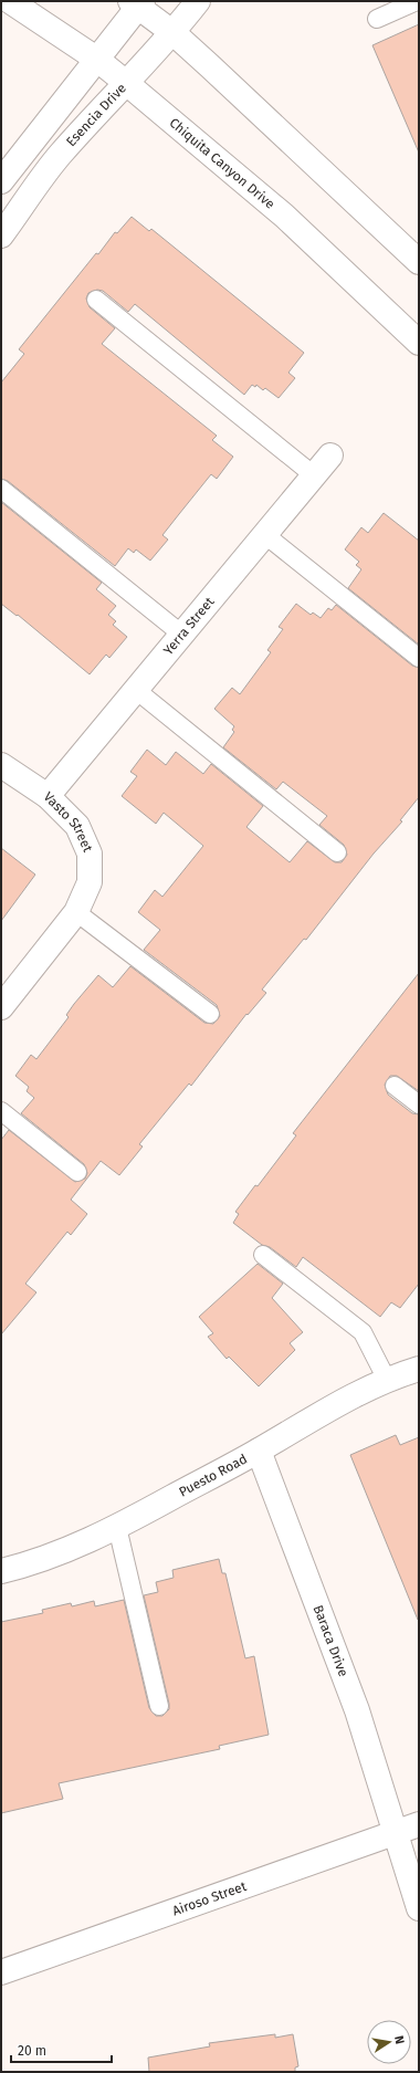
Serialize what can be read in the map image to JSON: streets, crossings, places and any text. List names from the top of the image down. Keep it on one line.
{"streets":{"street":["Esencia Drive","Chiquita Canyon Drive","Yerra Street","Vasto Street","Puesto Road","Baraca Drive","Airoso Street"]},"crossings":[["Esencia Drive","Chiquita Canyon Drive"],["Yerra Street","Vasto Street"],["Puesto Road","Baraca Drive"],["Baraca Drive","Airoso Street"]],"scale_bar":"20 m","north":"right"}
